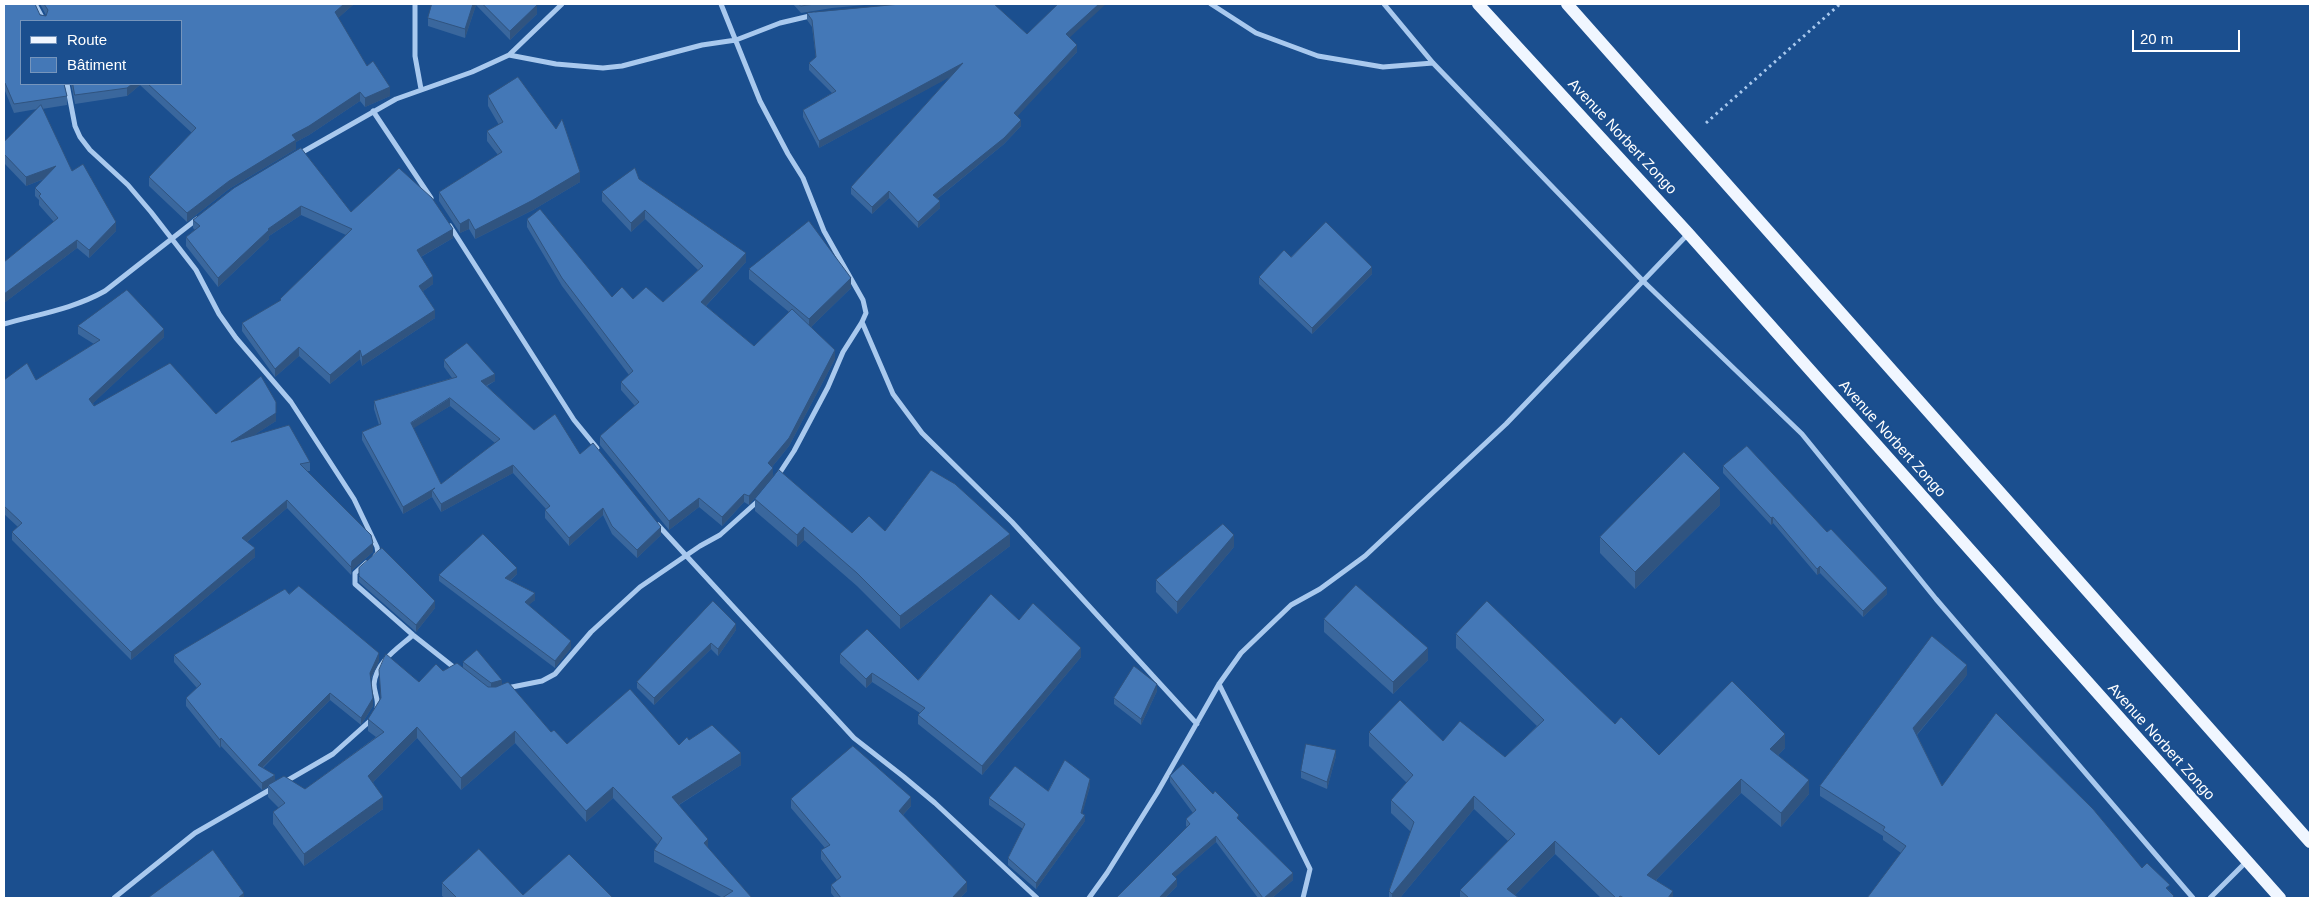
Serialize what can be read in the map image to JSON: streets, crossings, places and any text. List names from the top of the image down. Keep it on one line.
{"streets":{"main road":["Avenue Norbert Zongo"]},"legend":["Route","Bâtiment"],"scale_bar":"20 m"}
